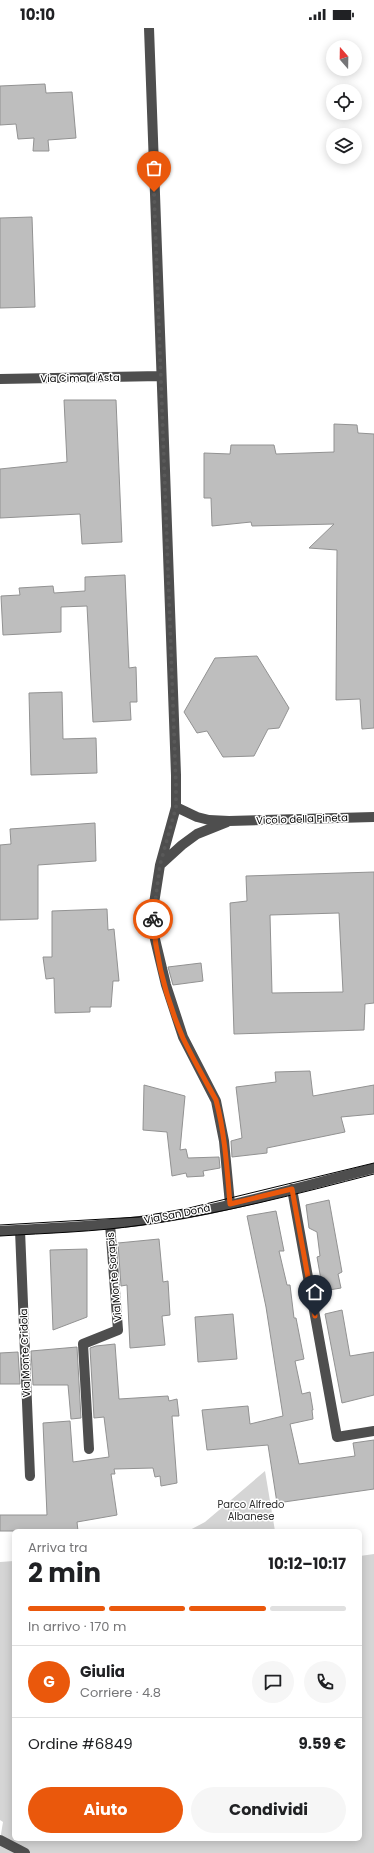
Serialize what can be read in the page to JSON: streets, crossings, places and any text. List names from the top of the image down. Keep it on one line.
{"streets":{"street":["Via Cima d'Asta","Vicolo della Pineta","Via San Donà","Via Monte Sorapis","Via Monte Cridola"]},"crossings":[["Via San Donà","Via Monte Sorapis"],["Via San Donà","Via Monte Cridola"]],"parks":["Parco Alfredo Albanese"],"north":"top","page":{"status":"10:10","heading":["2 min","Arriva tra","10:12–10:17"],"panel":["Giulia","Corriere · 4.8","Ordine #6849","9.59 €"],"bar":"In arrivo · 170 m","round":"G","buttons":["Aiuto","Condividi"]}}
